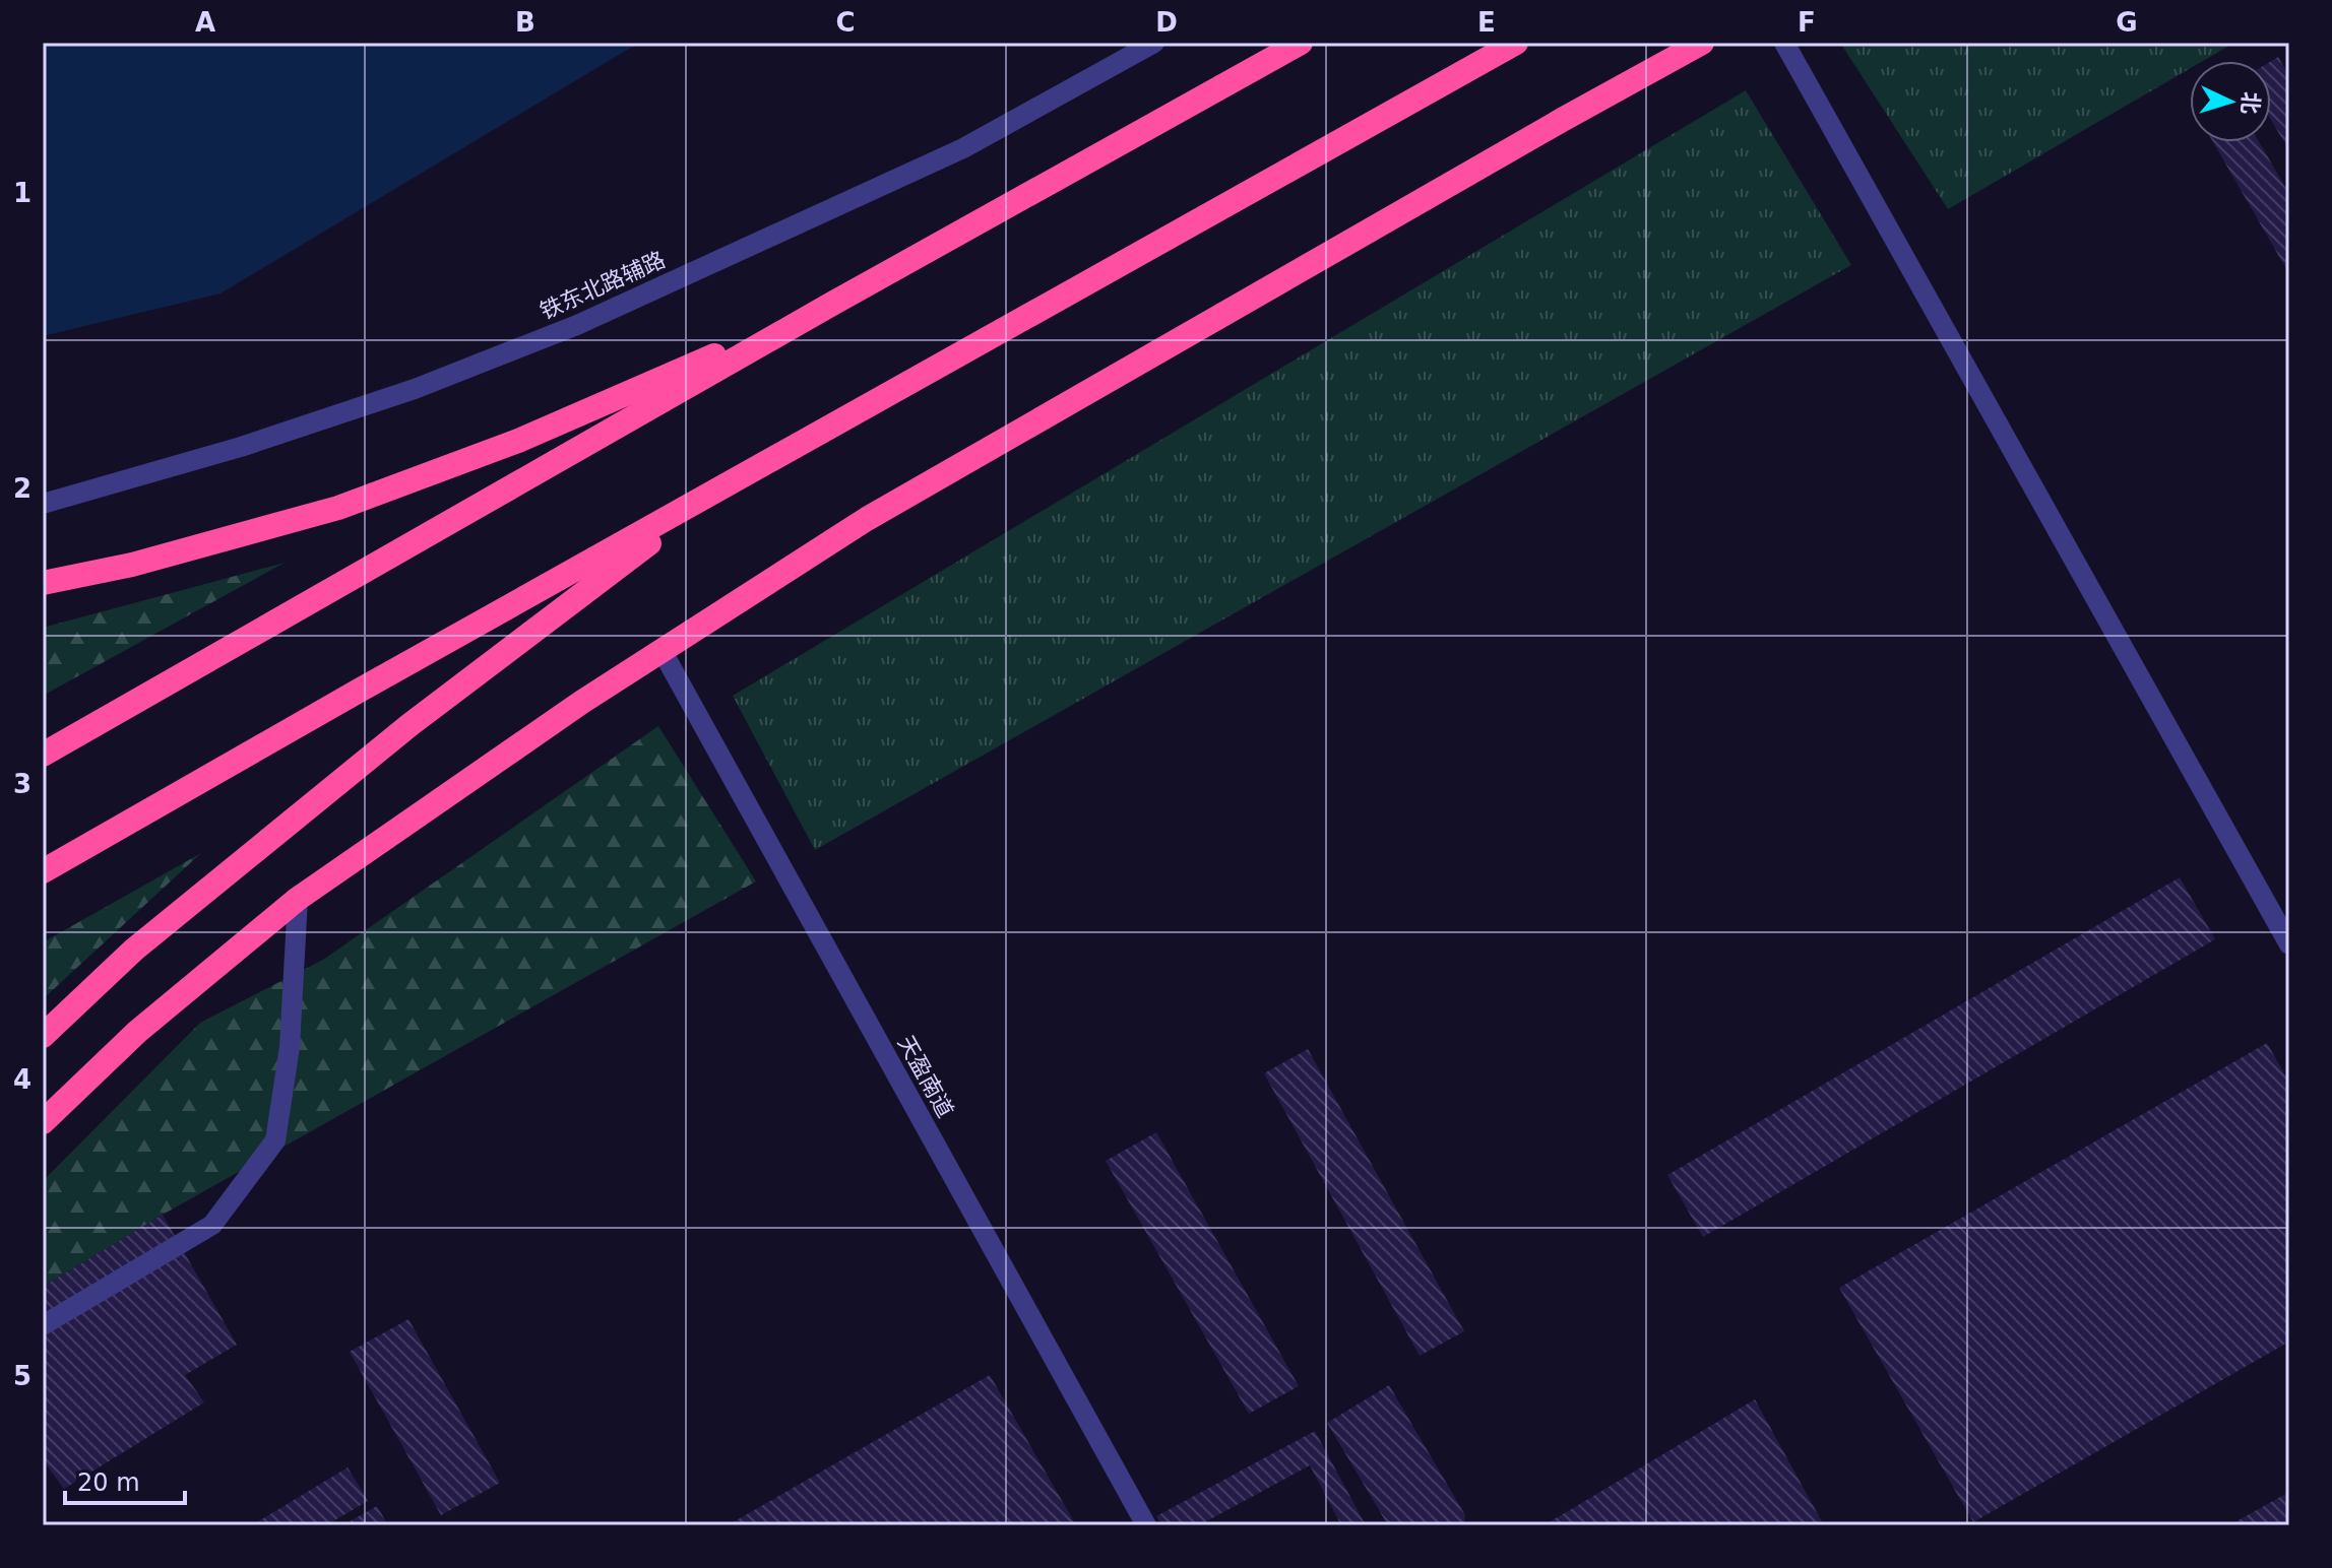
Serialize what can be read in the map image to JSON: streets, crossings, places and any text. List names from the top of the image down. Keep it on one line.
{"streets":{"street":["铁东北路辅路","天盈南道"]},"scale_bar":"20 m","north":"right","grid":{"columns":["A","B","C","D","E","F","G"],"rows":["1","2","3","4","5"]}}
